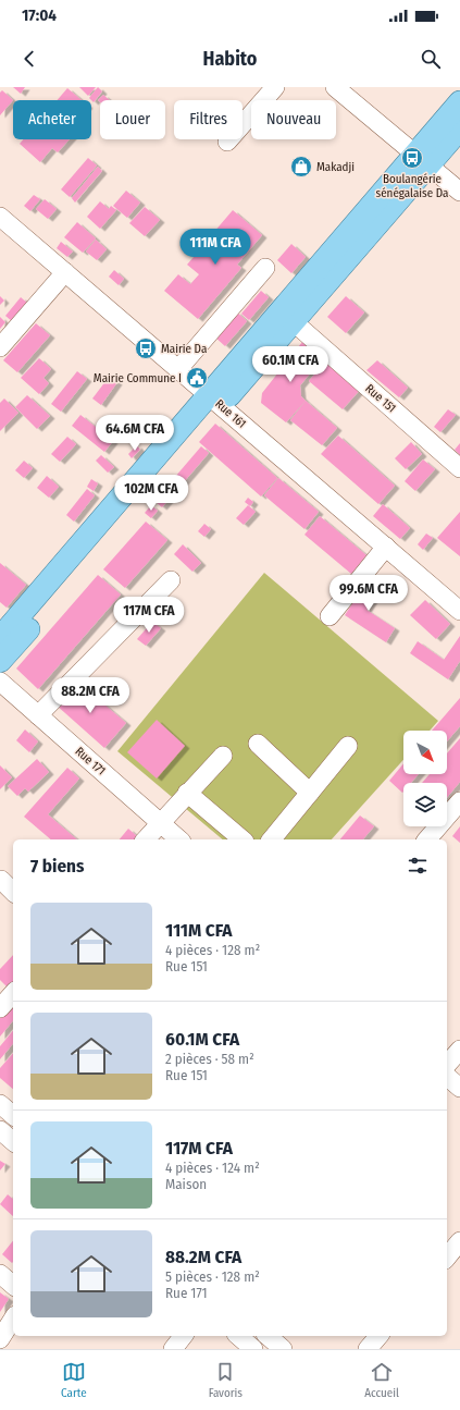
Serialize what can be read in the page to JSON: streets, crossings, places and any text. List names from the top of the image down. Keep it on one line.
{"streets":{"street":["Rue 151","Rue 161","Rue 171"]},"places":{"bus stop":["Boulangérie sénégalaise Da","Mairie Da"],"shop":["Makadji"],"public building":["Mairie Commune I"]},"north":"bottom right","page":{"status":"17:04","header":"Habito","chip":["Acheter","Louer","Filtres","Nouveau"],"price":["111M CFA","60.1M CFA","64.6M CFA","102M CFA","99.6M CFA","117M CFA","88.2M CFA"],"heading":"7 biens","list":[{"name":"111M CFA","note":"4 pièces · 128 m² · Rue 151"},{"name":"60.1M CFA","note":"2 pièces · 58 m² · Rue 151"},{"name":"117M CFA","note":"4 pièces · 124 m² · Maison"},{"name":"88.2M CFA","note":"5 pièces · 128 m² · Rue 171"}],"tabs":["Carte","Favoris","Accueil"]}}
